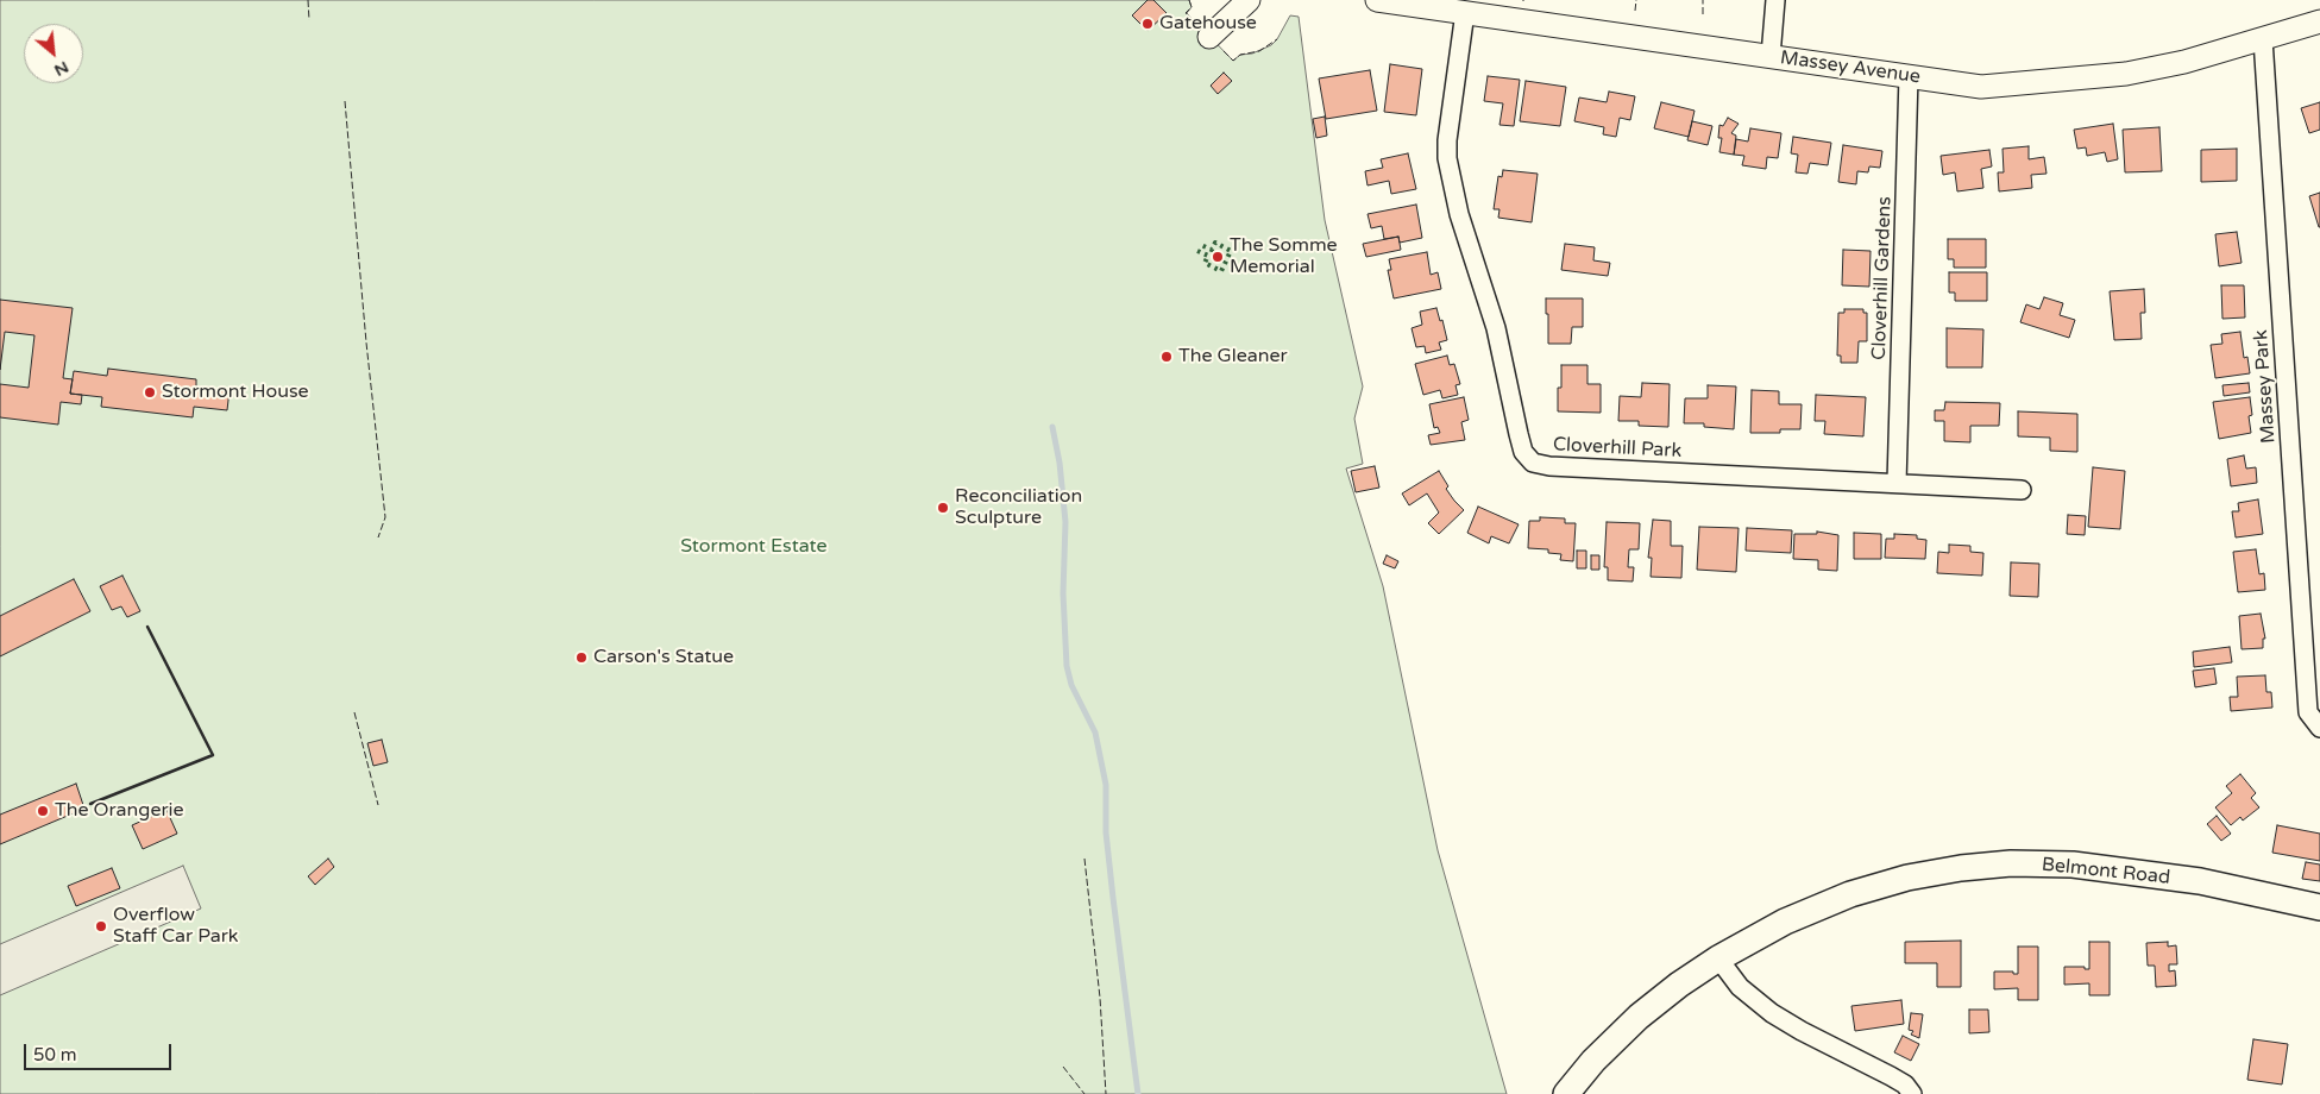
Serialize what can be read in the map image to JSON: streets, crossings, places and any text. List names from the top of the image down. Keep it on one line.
{"streets":{"main road":["Belmont Road"],"street":["Massey Avenue","Cloverhill Gardens","Massey Park","Cloverhill Park"]},"crossings":[["Massey Avenue","Cloverhill Gardens"],["Massey Avenue","Massey Park"],["Massey Avenue","Cloverhill Park"],["Cloverhill Gardens","Cloverhill Park"]],"parks":["Stormont Estate"],"places":["Gatehouse","The Somme Memorial","The Gleaner","Stormont House","Reconciliation Sculpture","Carson's Statue","The Orangerie","Overflow Staff Car Park"],"scale_bar":"50 m","north":"bottom right"}
